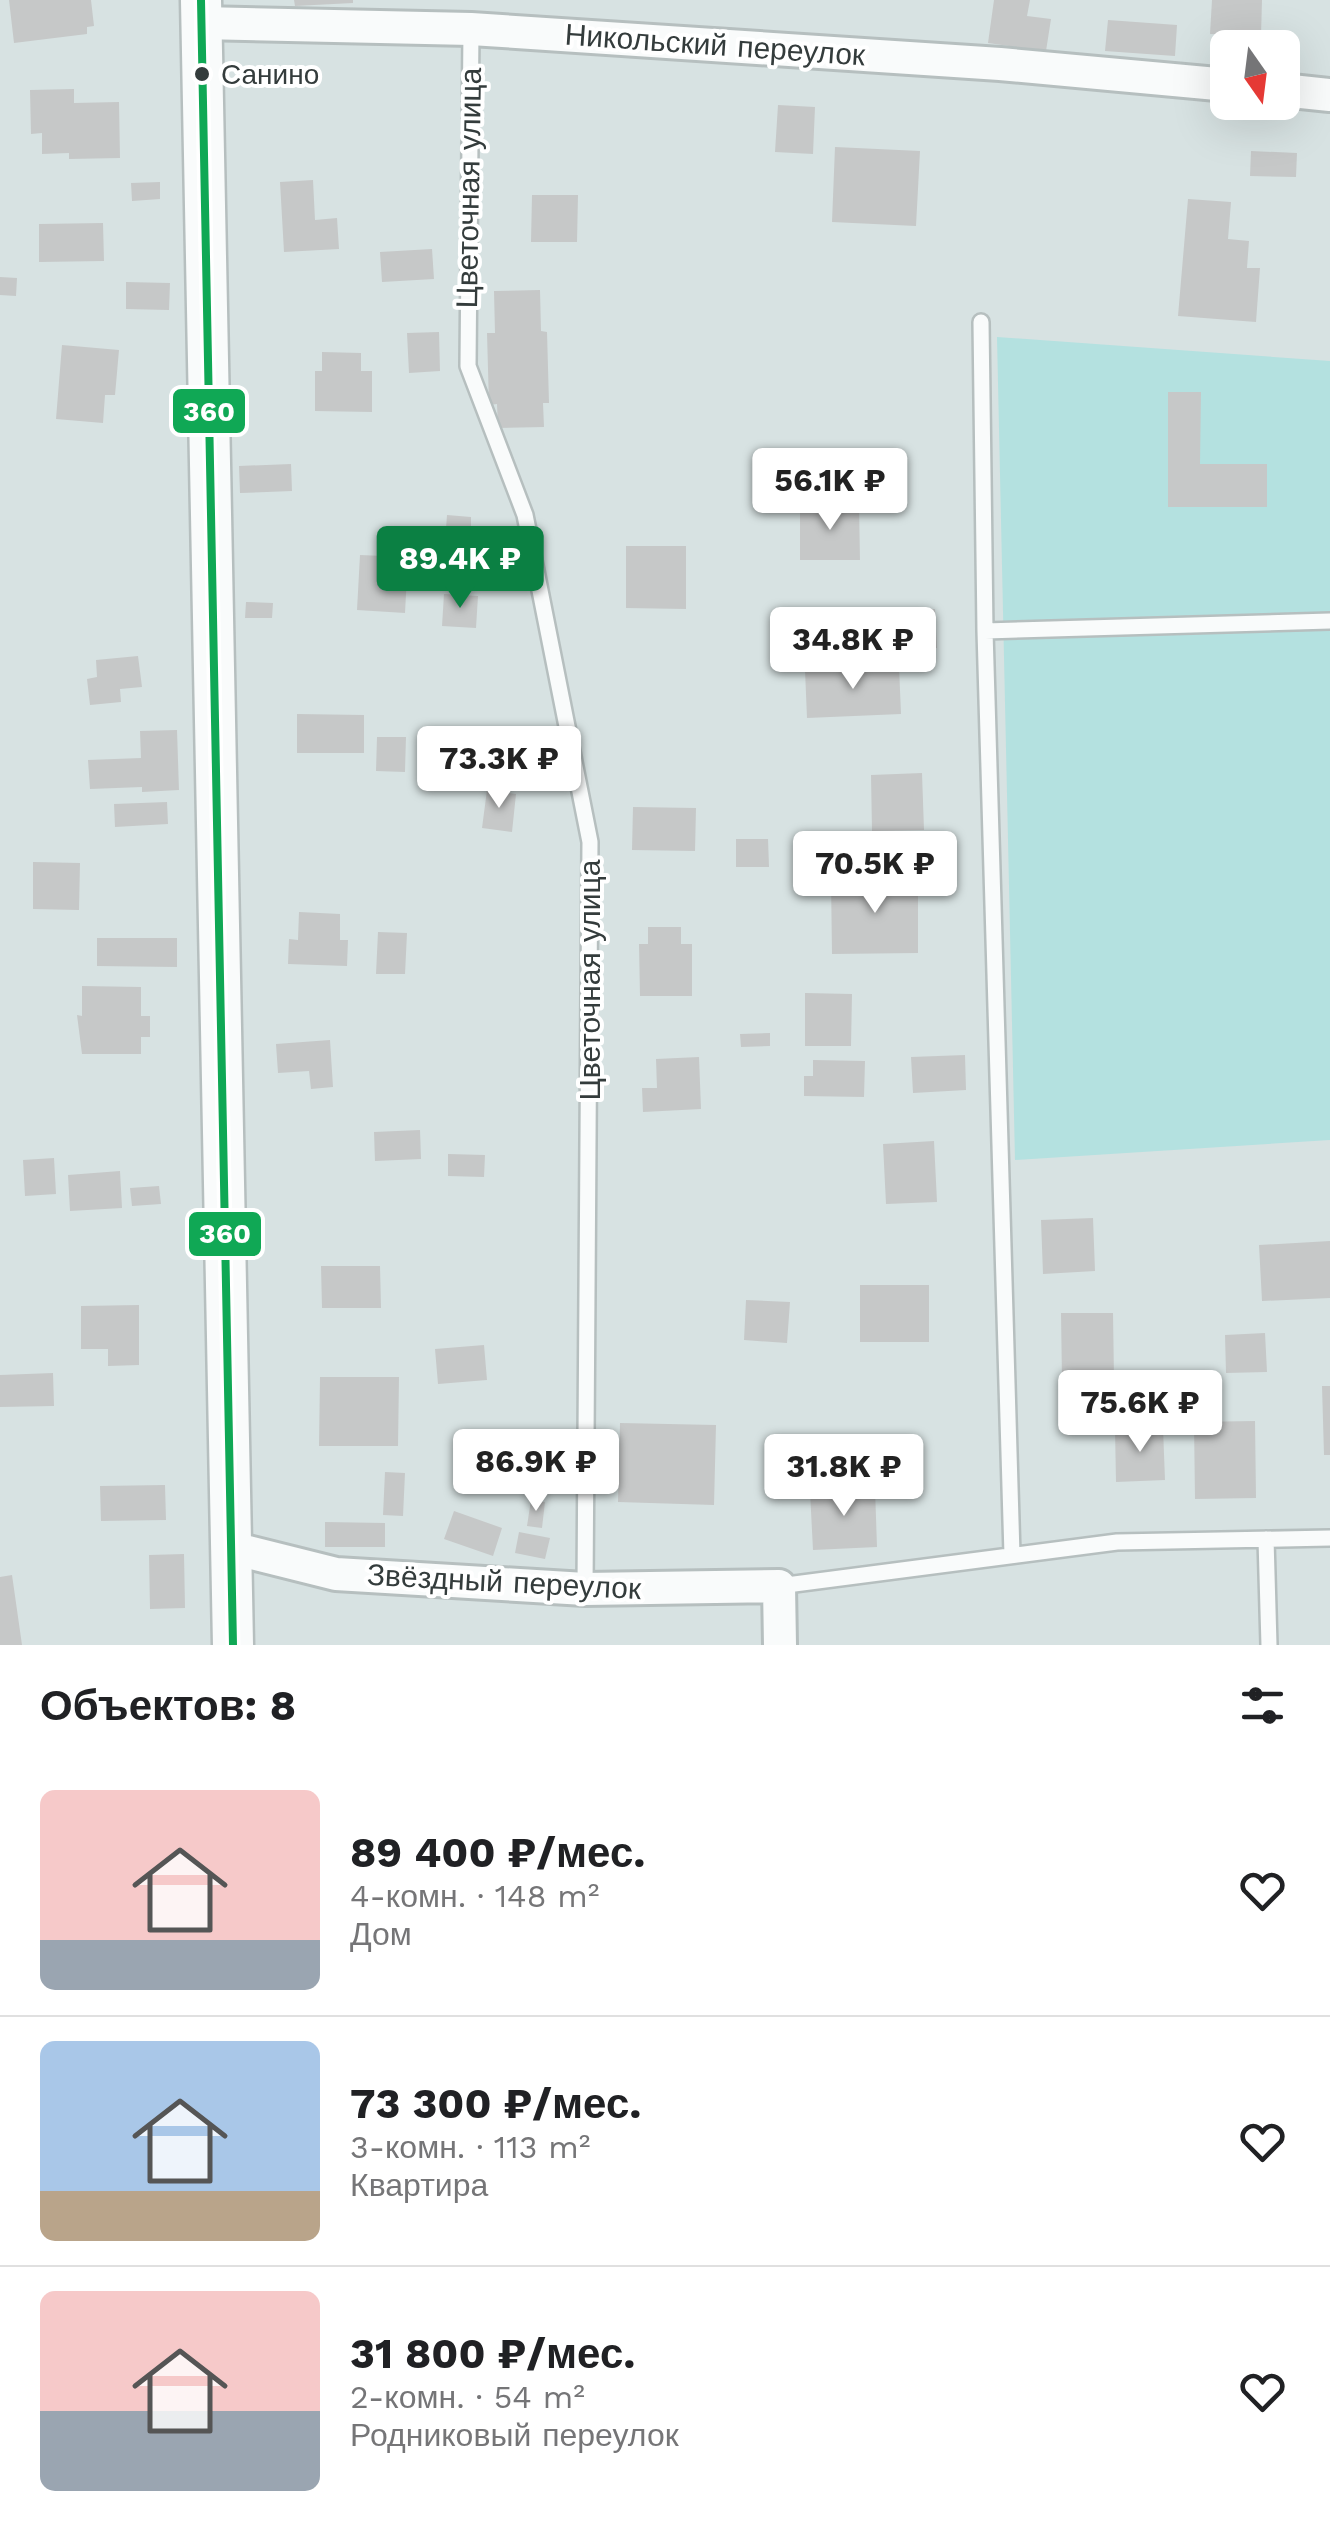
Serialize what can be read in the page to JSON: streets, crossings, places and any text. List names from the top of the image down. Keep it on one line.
{"streets":{"street":["Никольский переулок","Звёздный переулок"],"lane":["Цветочная улица"]},"crossings":[["Никольский переулок","Цветочная улица"],["Цветочная улица","Звёздный переулок"]],"places":["Санино"],"lines":["transit line 360"],"north":"bottom","page":{"price":["56.1K ₽","89.4K ₽","34.8K ₽","73.3K ₽","70.5K ₽","75.6K ₽","86.9K ₽","31.8K ₽"],"heading":"Объектов: 8","list":[{"name":"89 400 ₽/мес.","note":"4-комн. · 148 m² · Дом"},{"name":"73 300 ₽/мес.","note":"3-комн. · 113 m² · Квартира"},{"name":"31 800 ₽/мес.","note":"2-комн. · 54 m² · Родниковый переулок"}]}}
